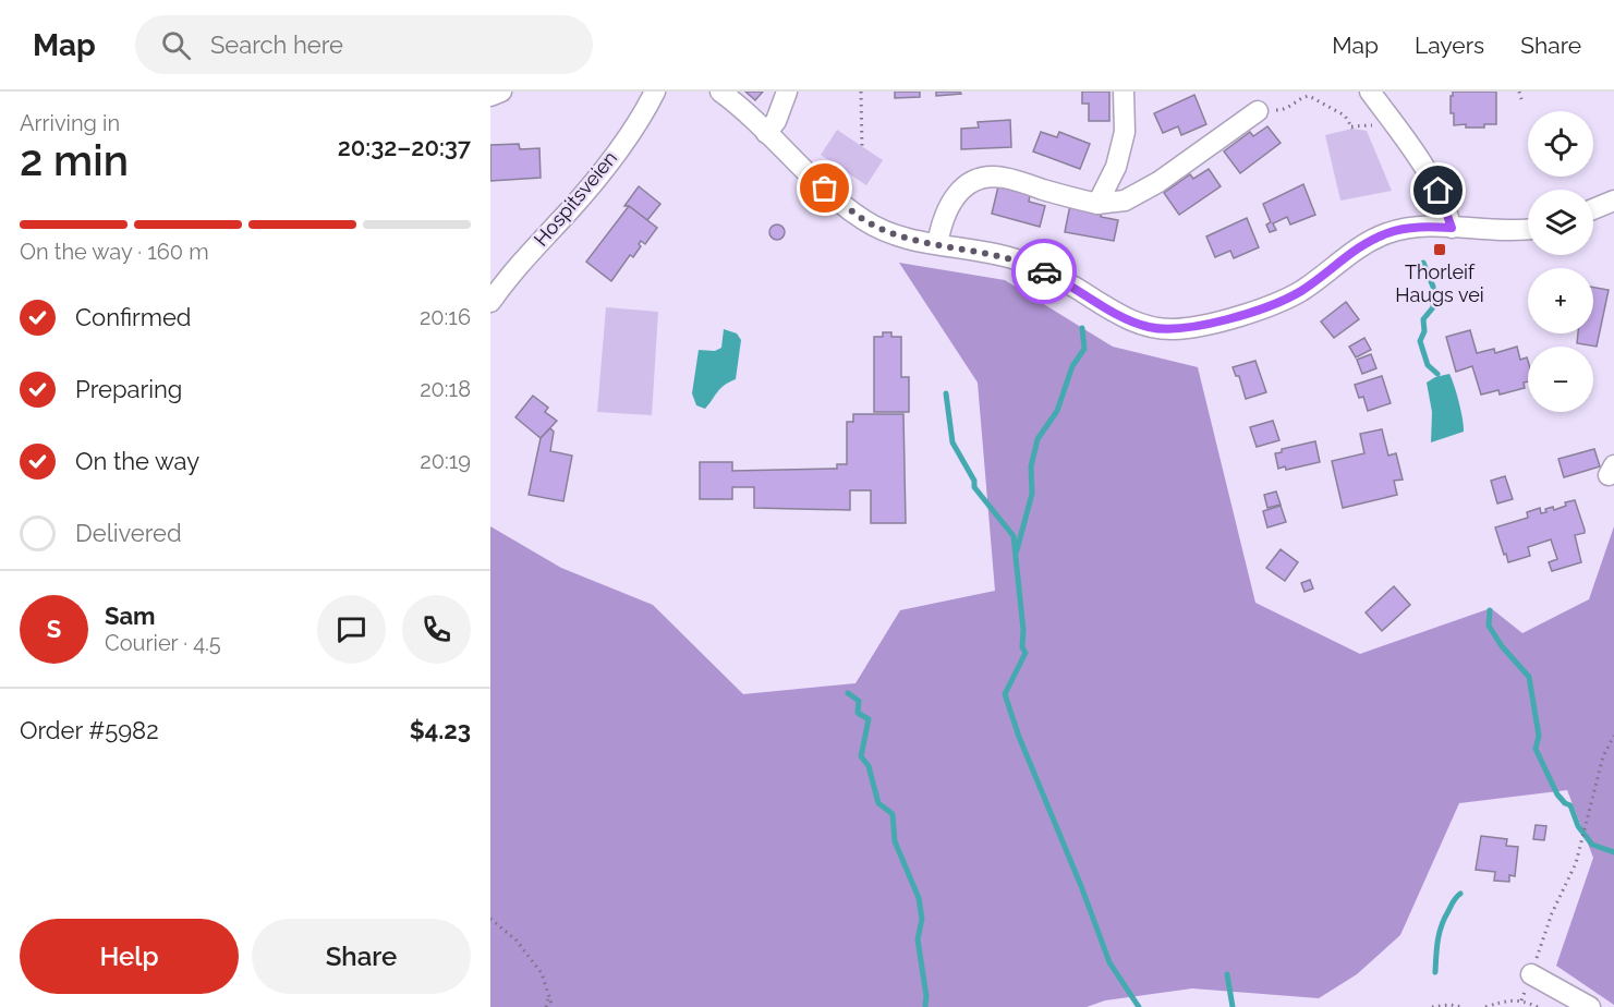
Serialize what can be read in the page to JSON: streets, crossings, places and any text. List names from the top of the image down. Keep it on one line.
{"streets":{"street":["Hospitsveien"]},"places":{"transit":["Thorleif Haugs vei"]},"page":{"header":"Map","search":"Search here","nav":["Map","Layers","Share"],"heading":["2 min","Arriving in","20:32–20:37"],"panel":["Sam","Courier · 4.5","Order #5982","$4.23"],"map_buttons":["+","−"],"bar":"On the way · 160 m","list":[["Confirmed","20:16"],["Preparing","20:18"],["On the way","20:19"],"Delivered"],"round":"S","buttons":["Help","Share"]}}
